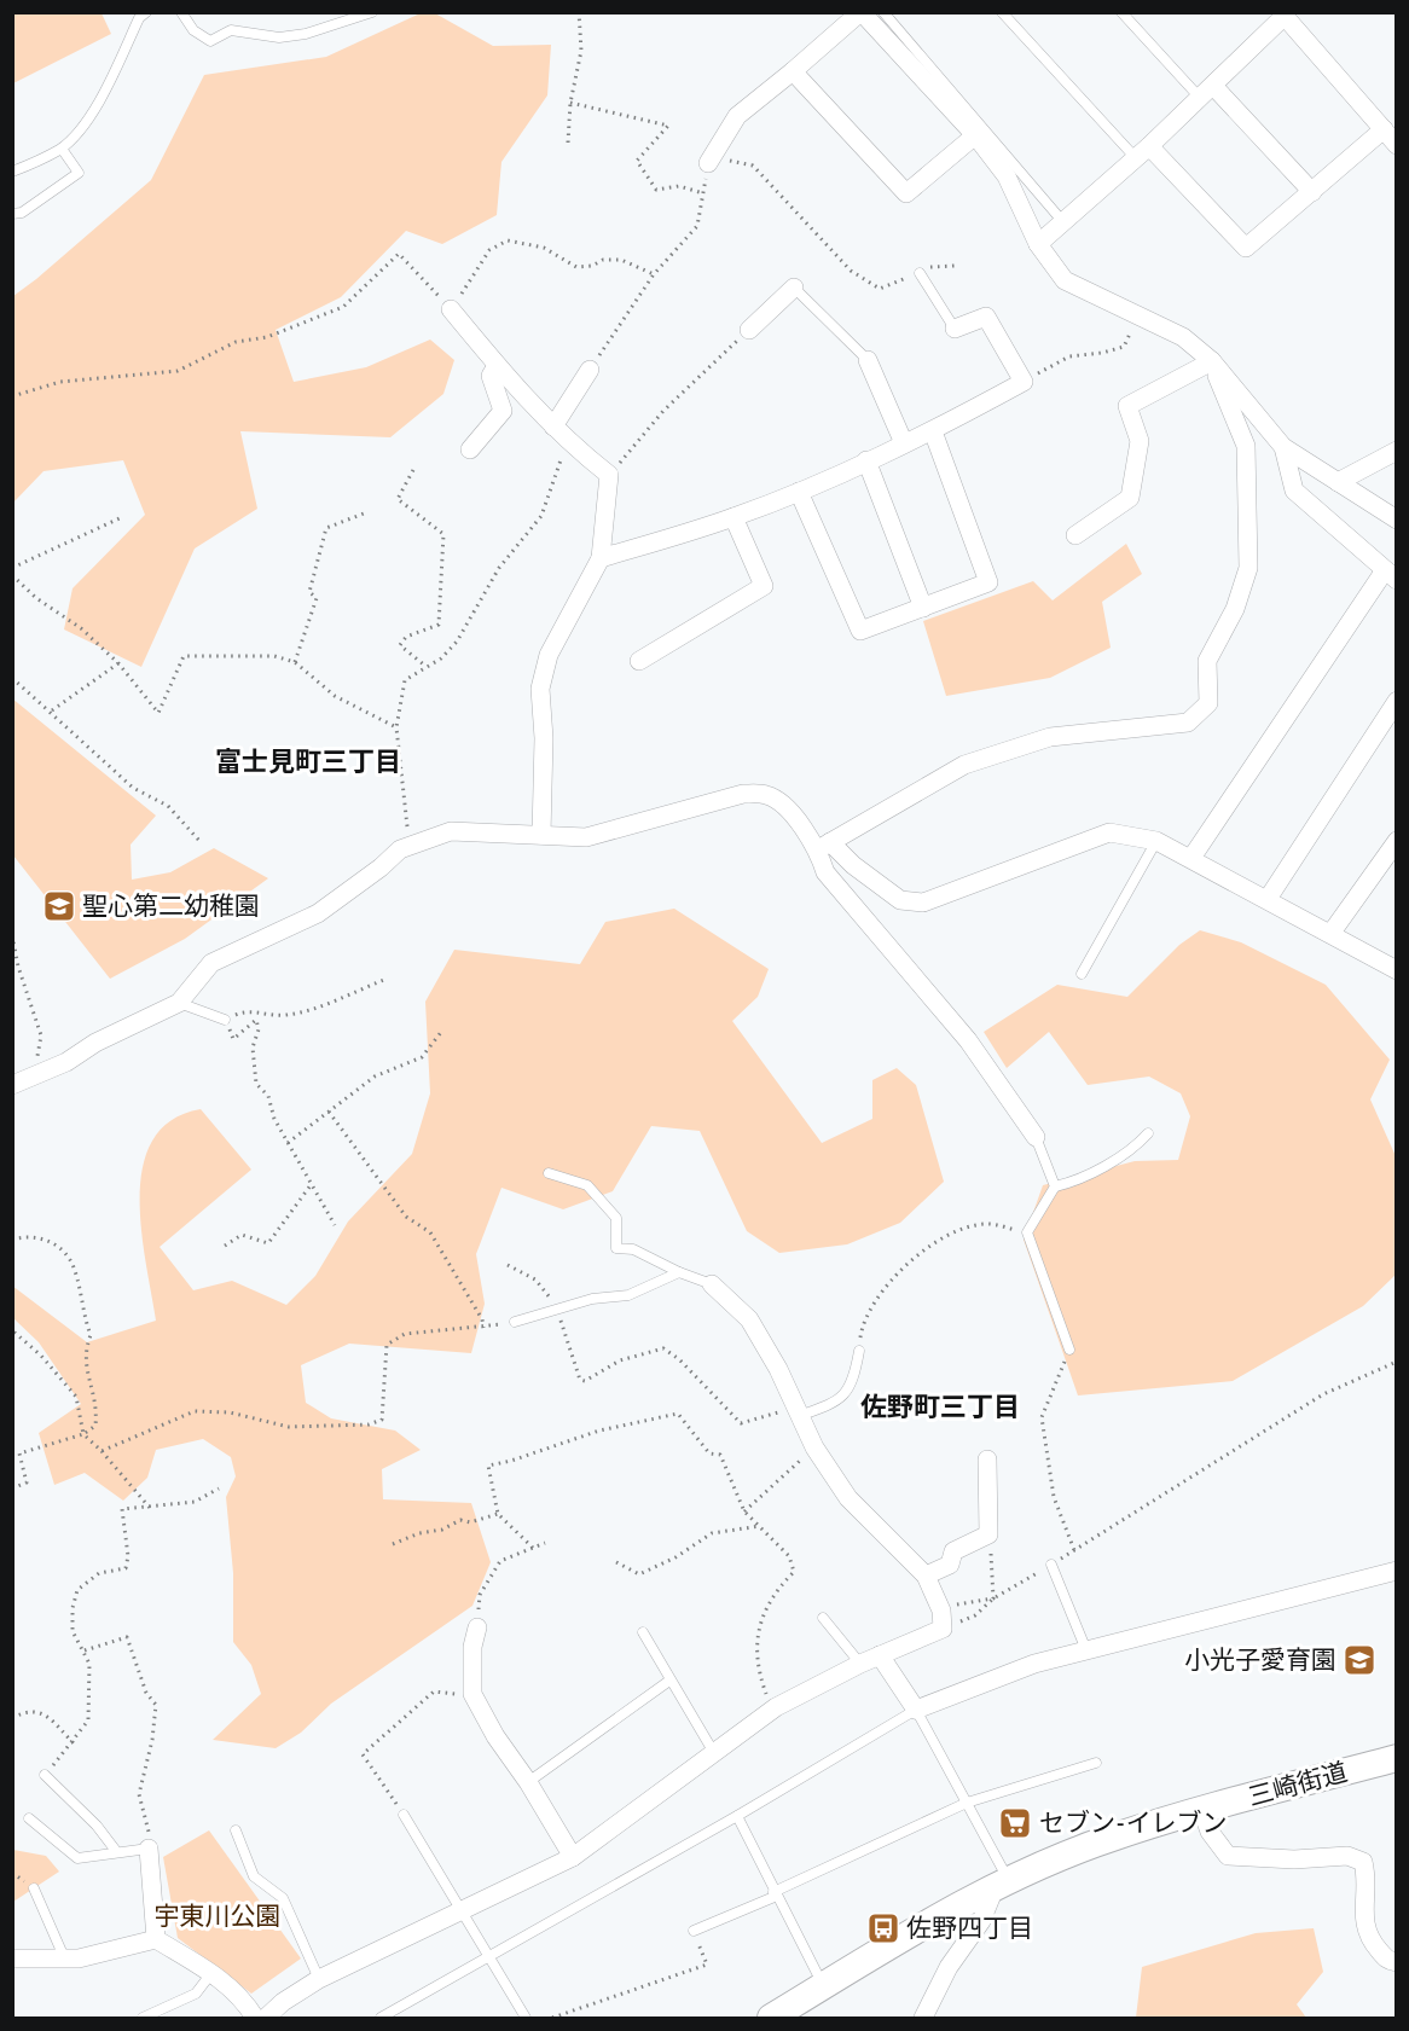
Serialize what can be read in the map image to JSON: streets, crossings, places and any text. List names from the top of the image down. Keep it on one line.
{"streets":{"main road":["三崎街道"]},"districts":["富士見町三丁目","佐野町三丁目"],"parks":["宇東川公園"],"places":{"school or university":["聖心第二幼稚園","小光子愛育園"],"supermarket":["セブン-イレブン"],"bus stop":["佐野四丁目"]}}
